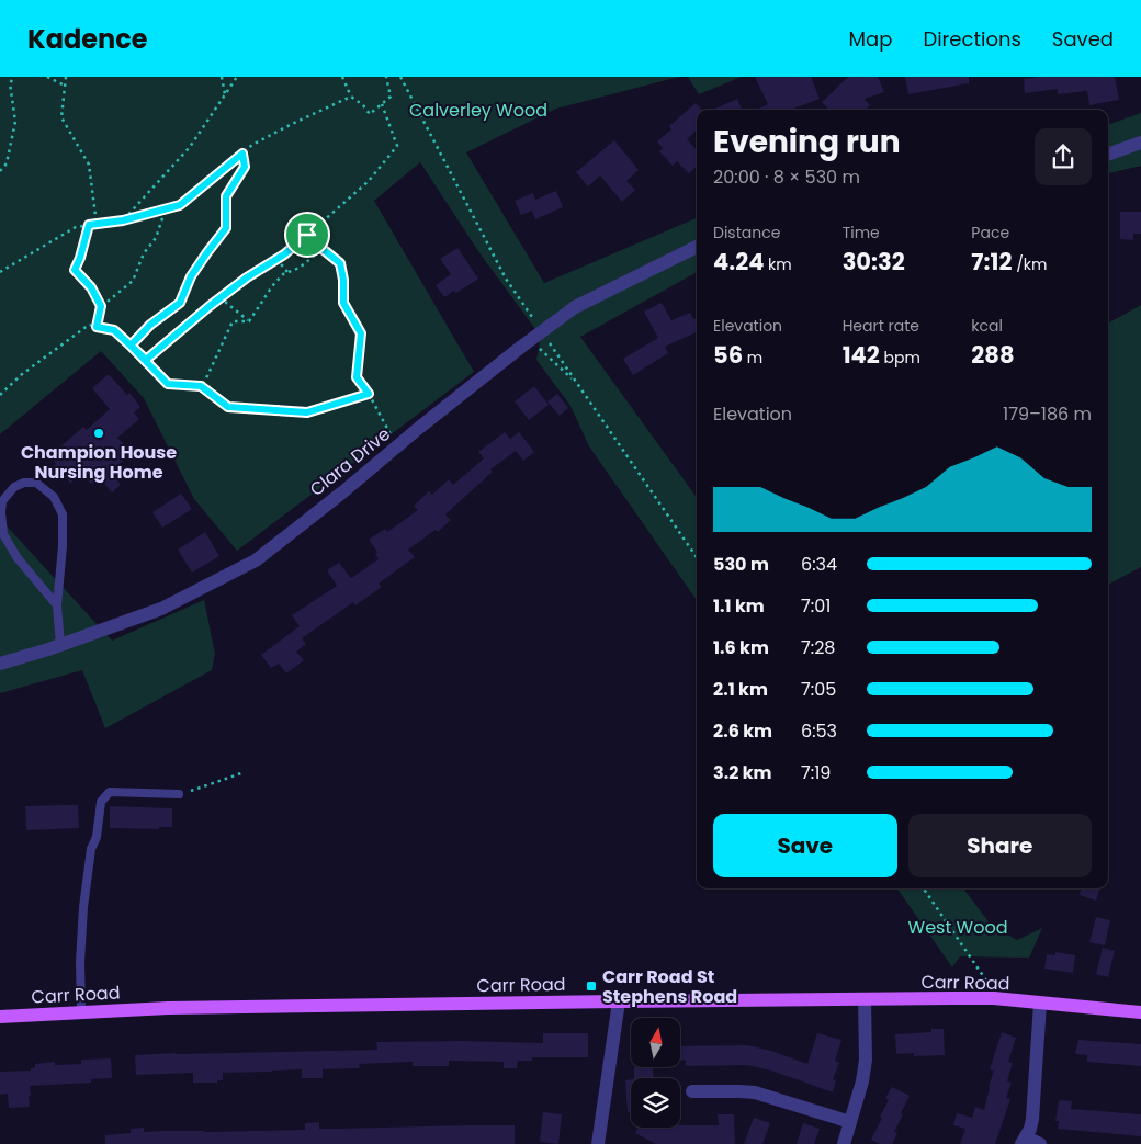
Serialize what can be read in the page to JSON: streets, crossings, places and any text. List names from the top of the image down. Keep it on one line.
{"streets":{"main road":["Carr Road"],"street":["Clara Drive"]},"parks":["Calverley Wood","West Wood"],"places":{"other":["Champion House Nursing Home"],"transit":["Carr Road St Stephens Road"]},"north":"top","page":{"header":"Kadence","nav":["Map","Directions","Saved"],"heading":["Evening run","20:00 · 8 × 530 m"],"stats":[["Distance","4.24 km"],["Time","30:32"],["Pace","7:12 /km"],["Elevation","56 m"],["Heart rate","142 bpm"],["kcal","288"]],"chart":["Elevation","179–186 m"],"list":[{"name":"530 m","note":"6:34"},{"name":"1.1 km","note":"7:01"},{"name":"1.6 km","note":"7:28"},{"name":"2.1 km","note":"7:05"},{"name":"2.6 km","note":"6:53"},{"name":"3.2 km","note":"7:19"}],"buttons":["Save","Share"]}}
